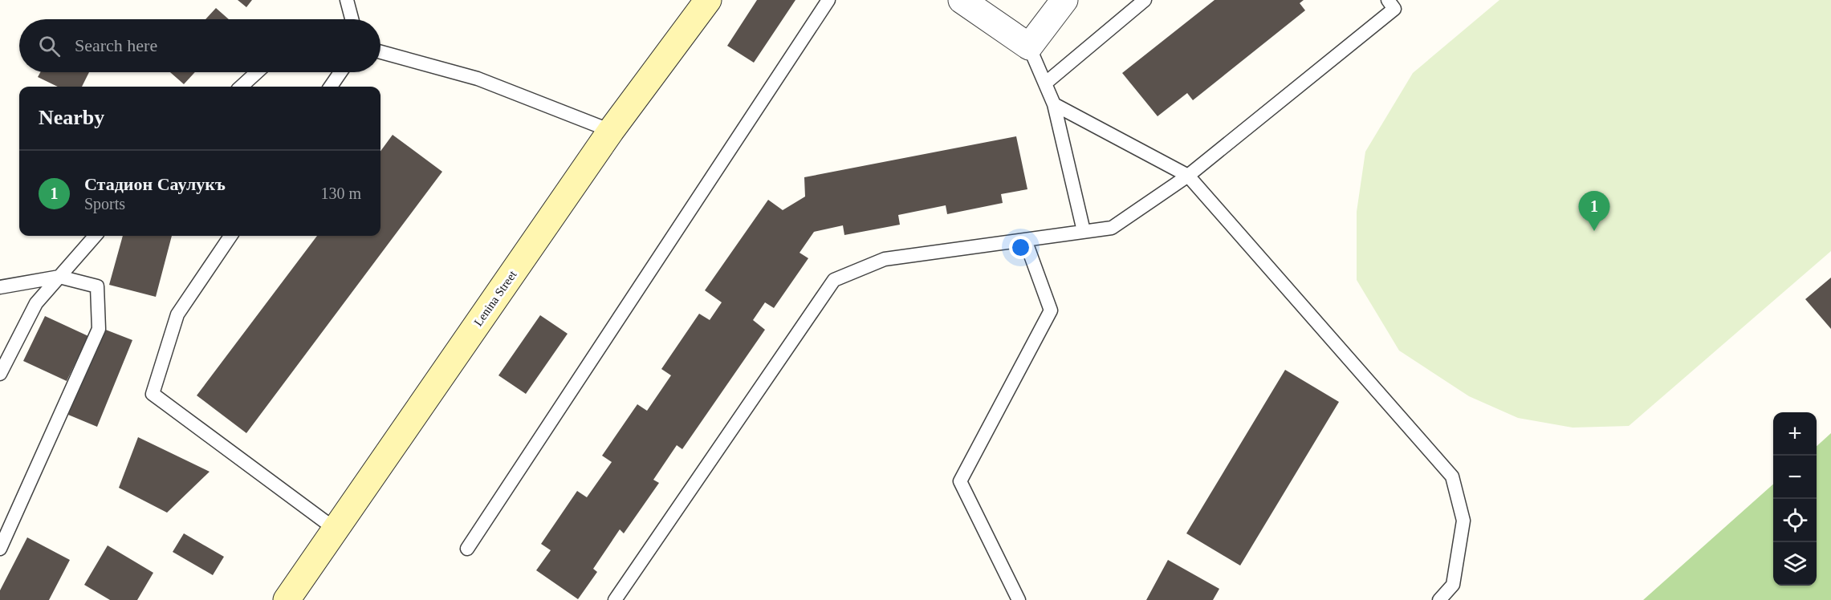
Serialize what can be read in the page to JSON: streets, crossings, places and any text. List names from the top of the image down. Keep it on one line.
{"streets":{"main road":["Lenina Street"]},"page":{"search":"Search here","heading":"Nearby","list":[{"mark":"1","name":"Стадион Саулукъ","note":"Sports","value":"130 m"}],"pins":"1","map_buttons":["+","−"]}}
